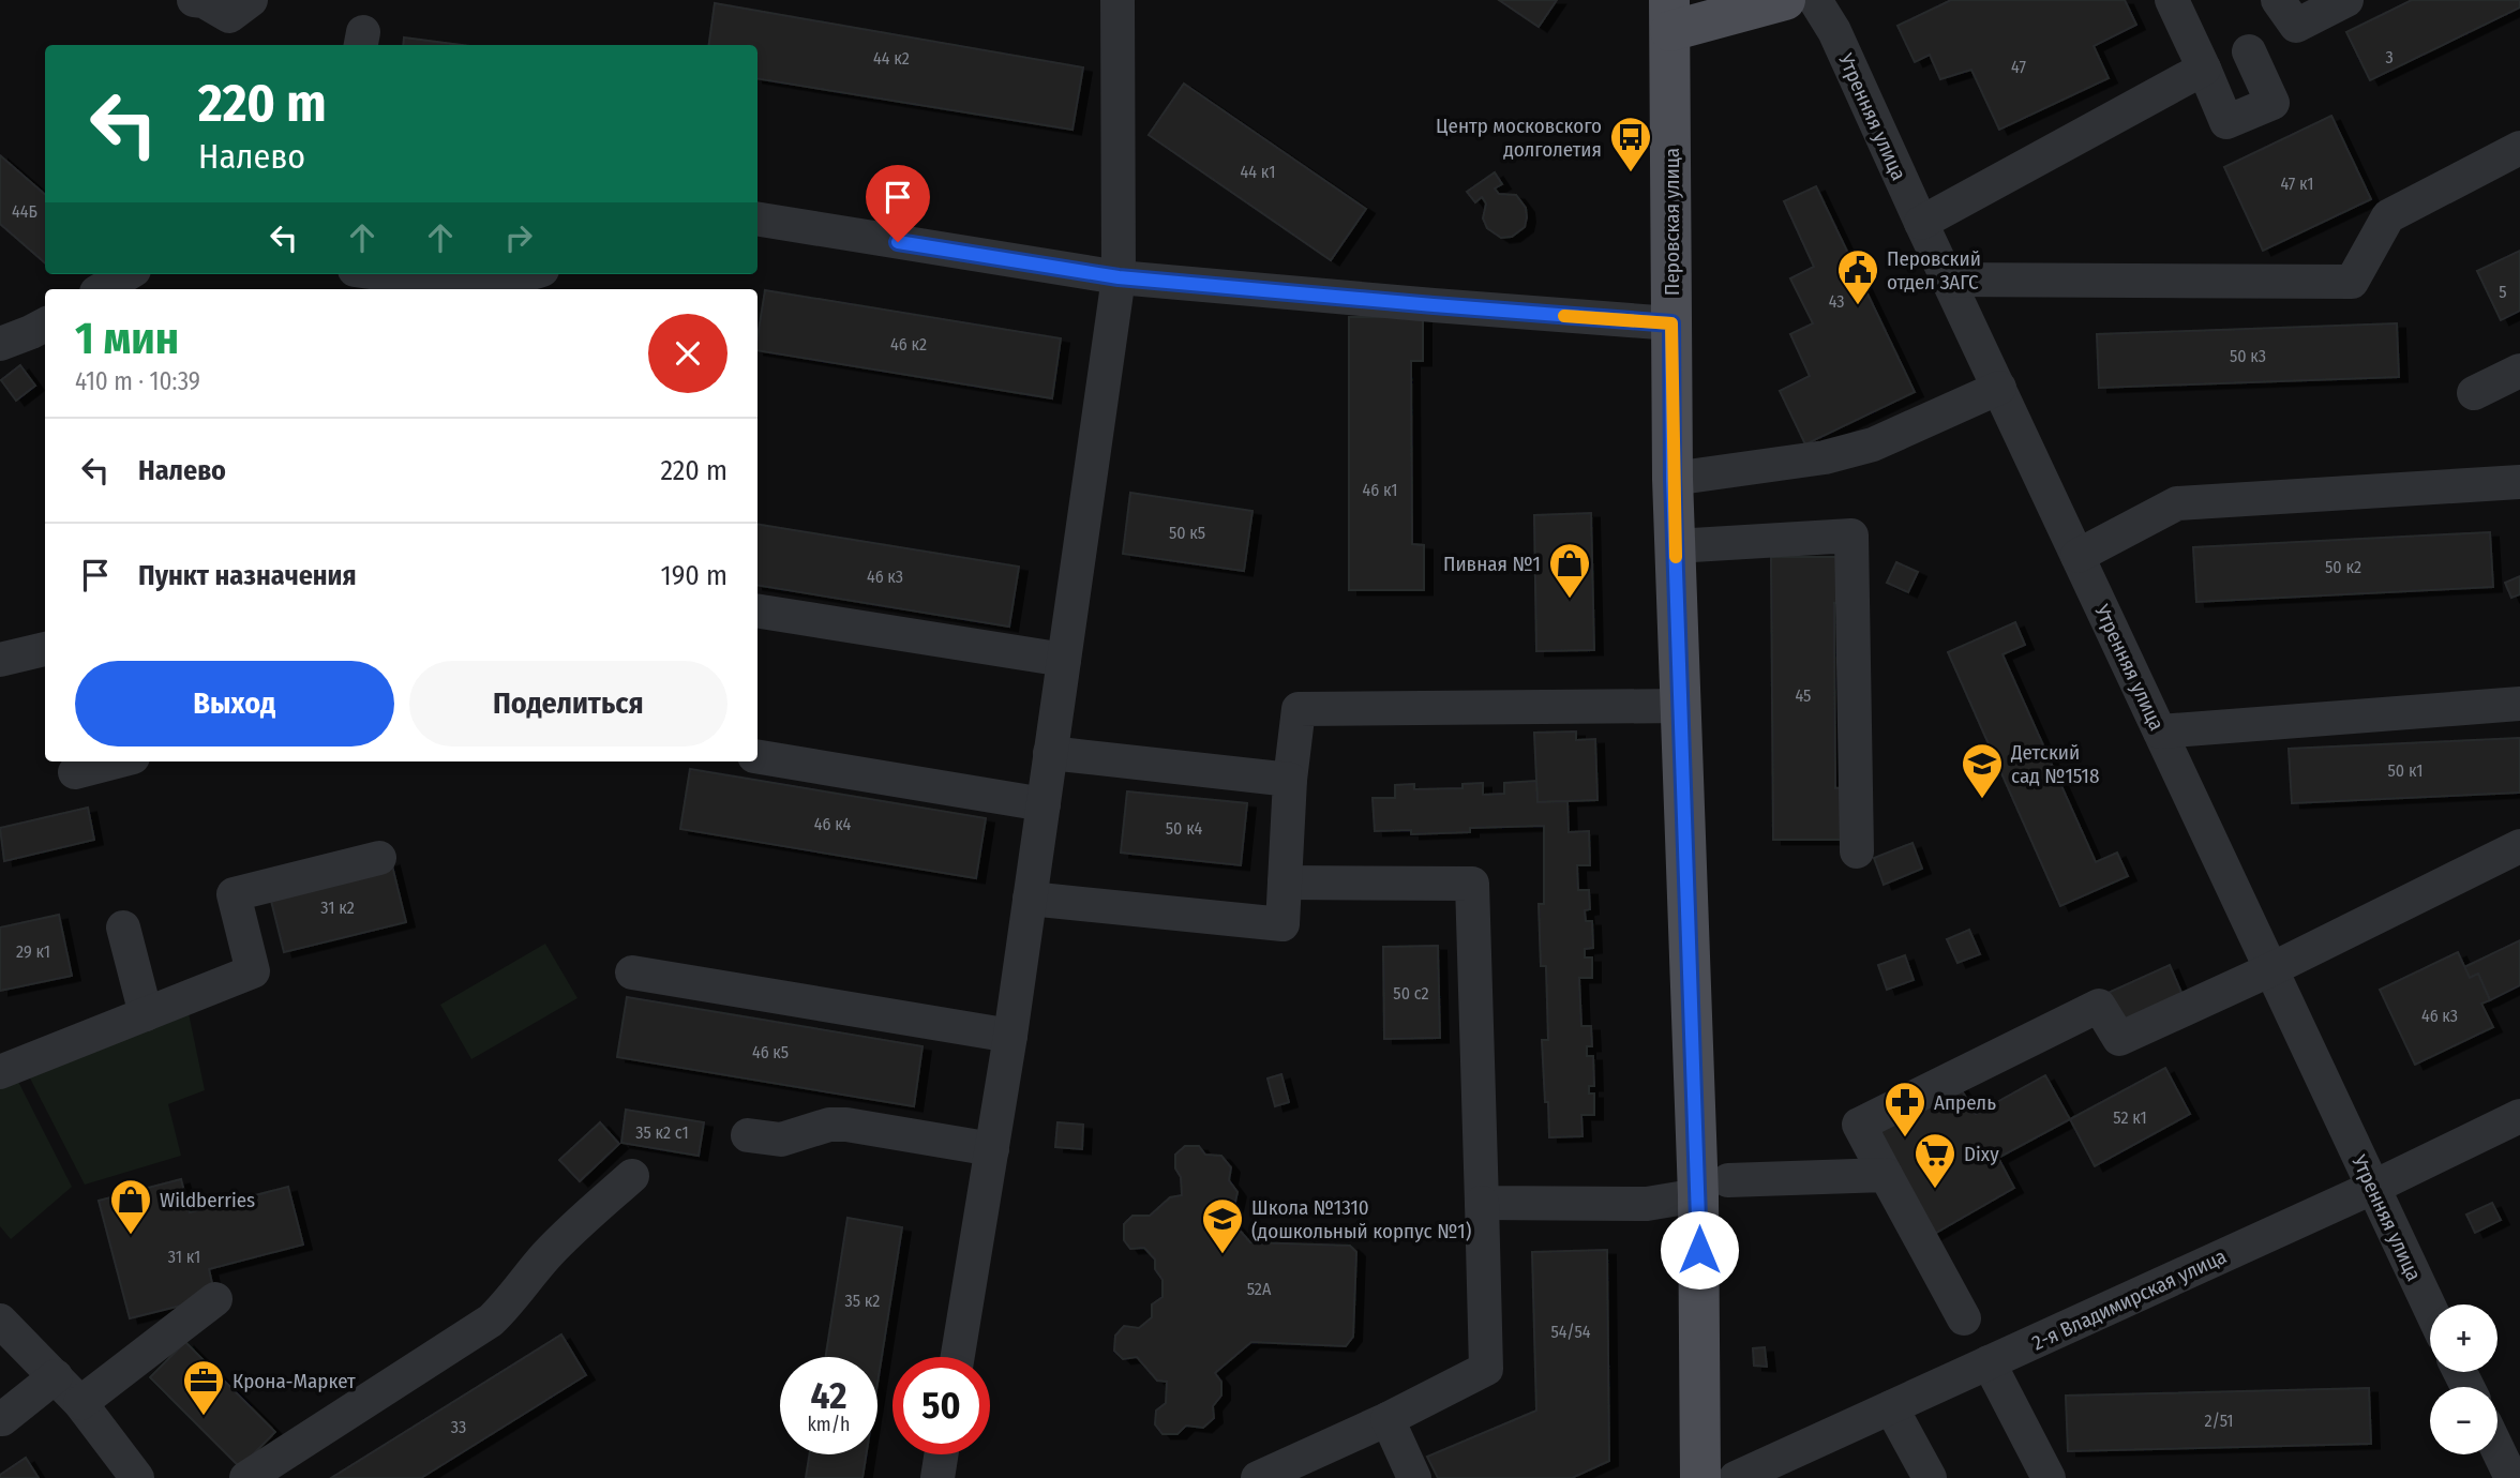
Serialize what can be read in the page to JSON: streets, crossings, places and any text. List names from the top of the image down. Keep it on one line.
{"streets":{"main road":["Перовская улица"],"street":["Утренняя улица","2-я Владимирская улица"]},"crossings":[["Утренняя улица","2-я Владимирская улица"]],"places":{"bus stop":["Центр московского долголетия"],"public building":["Перовский отдел ЗАГС"],"shop":["Пивная №1","Wildberries"],"school or university":["Детский сад №1518","Школа №1310 (дошкольный корпус №1)"],"pharmacy":["Апрель"],"supermarket":["Dixy"],"office":["Крона-Маркет"]},"house_numbers":["3","44 к2","47","44 к1","47 к1","44Б","5","43","46 к2","50 к3","46 к1","50 к5","50 к2","46 к3","45","50 к1","46 к4","50 к4","31 к2","29 к1","50 с2","46 к3","46 к5","52 к1","35 к2 с1","31 к1","52А","35 к2","54/54","2/51","33"],"page":{"turn":["220 m","Налево"],"heading":["1 мин","410 m · 10:39"],"list":[{"name":"Налево","value":"220 m"},{"name":"Пункт назначения","value":"190 m"}],"buttons":["Выход","Поделиться"],"map_buttons":["+","−"],"speed":"42 km/h","limit":"50"}}
